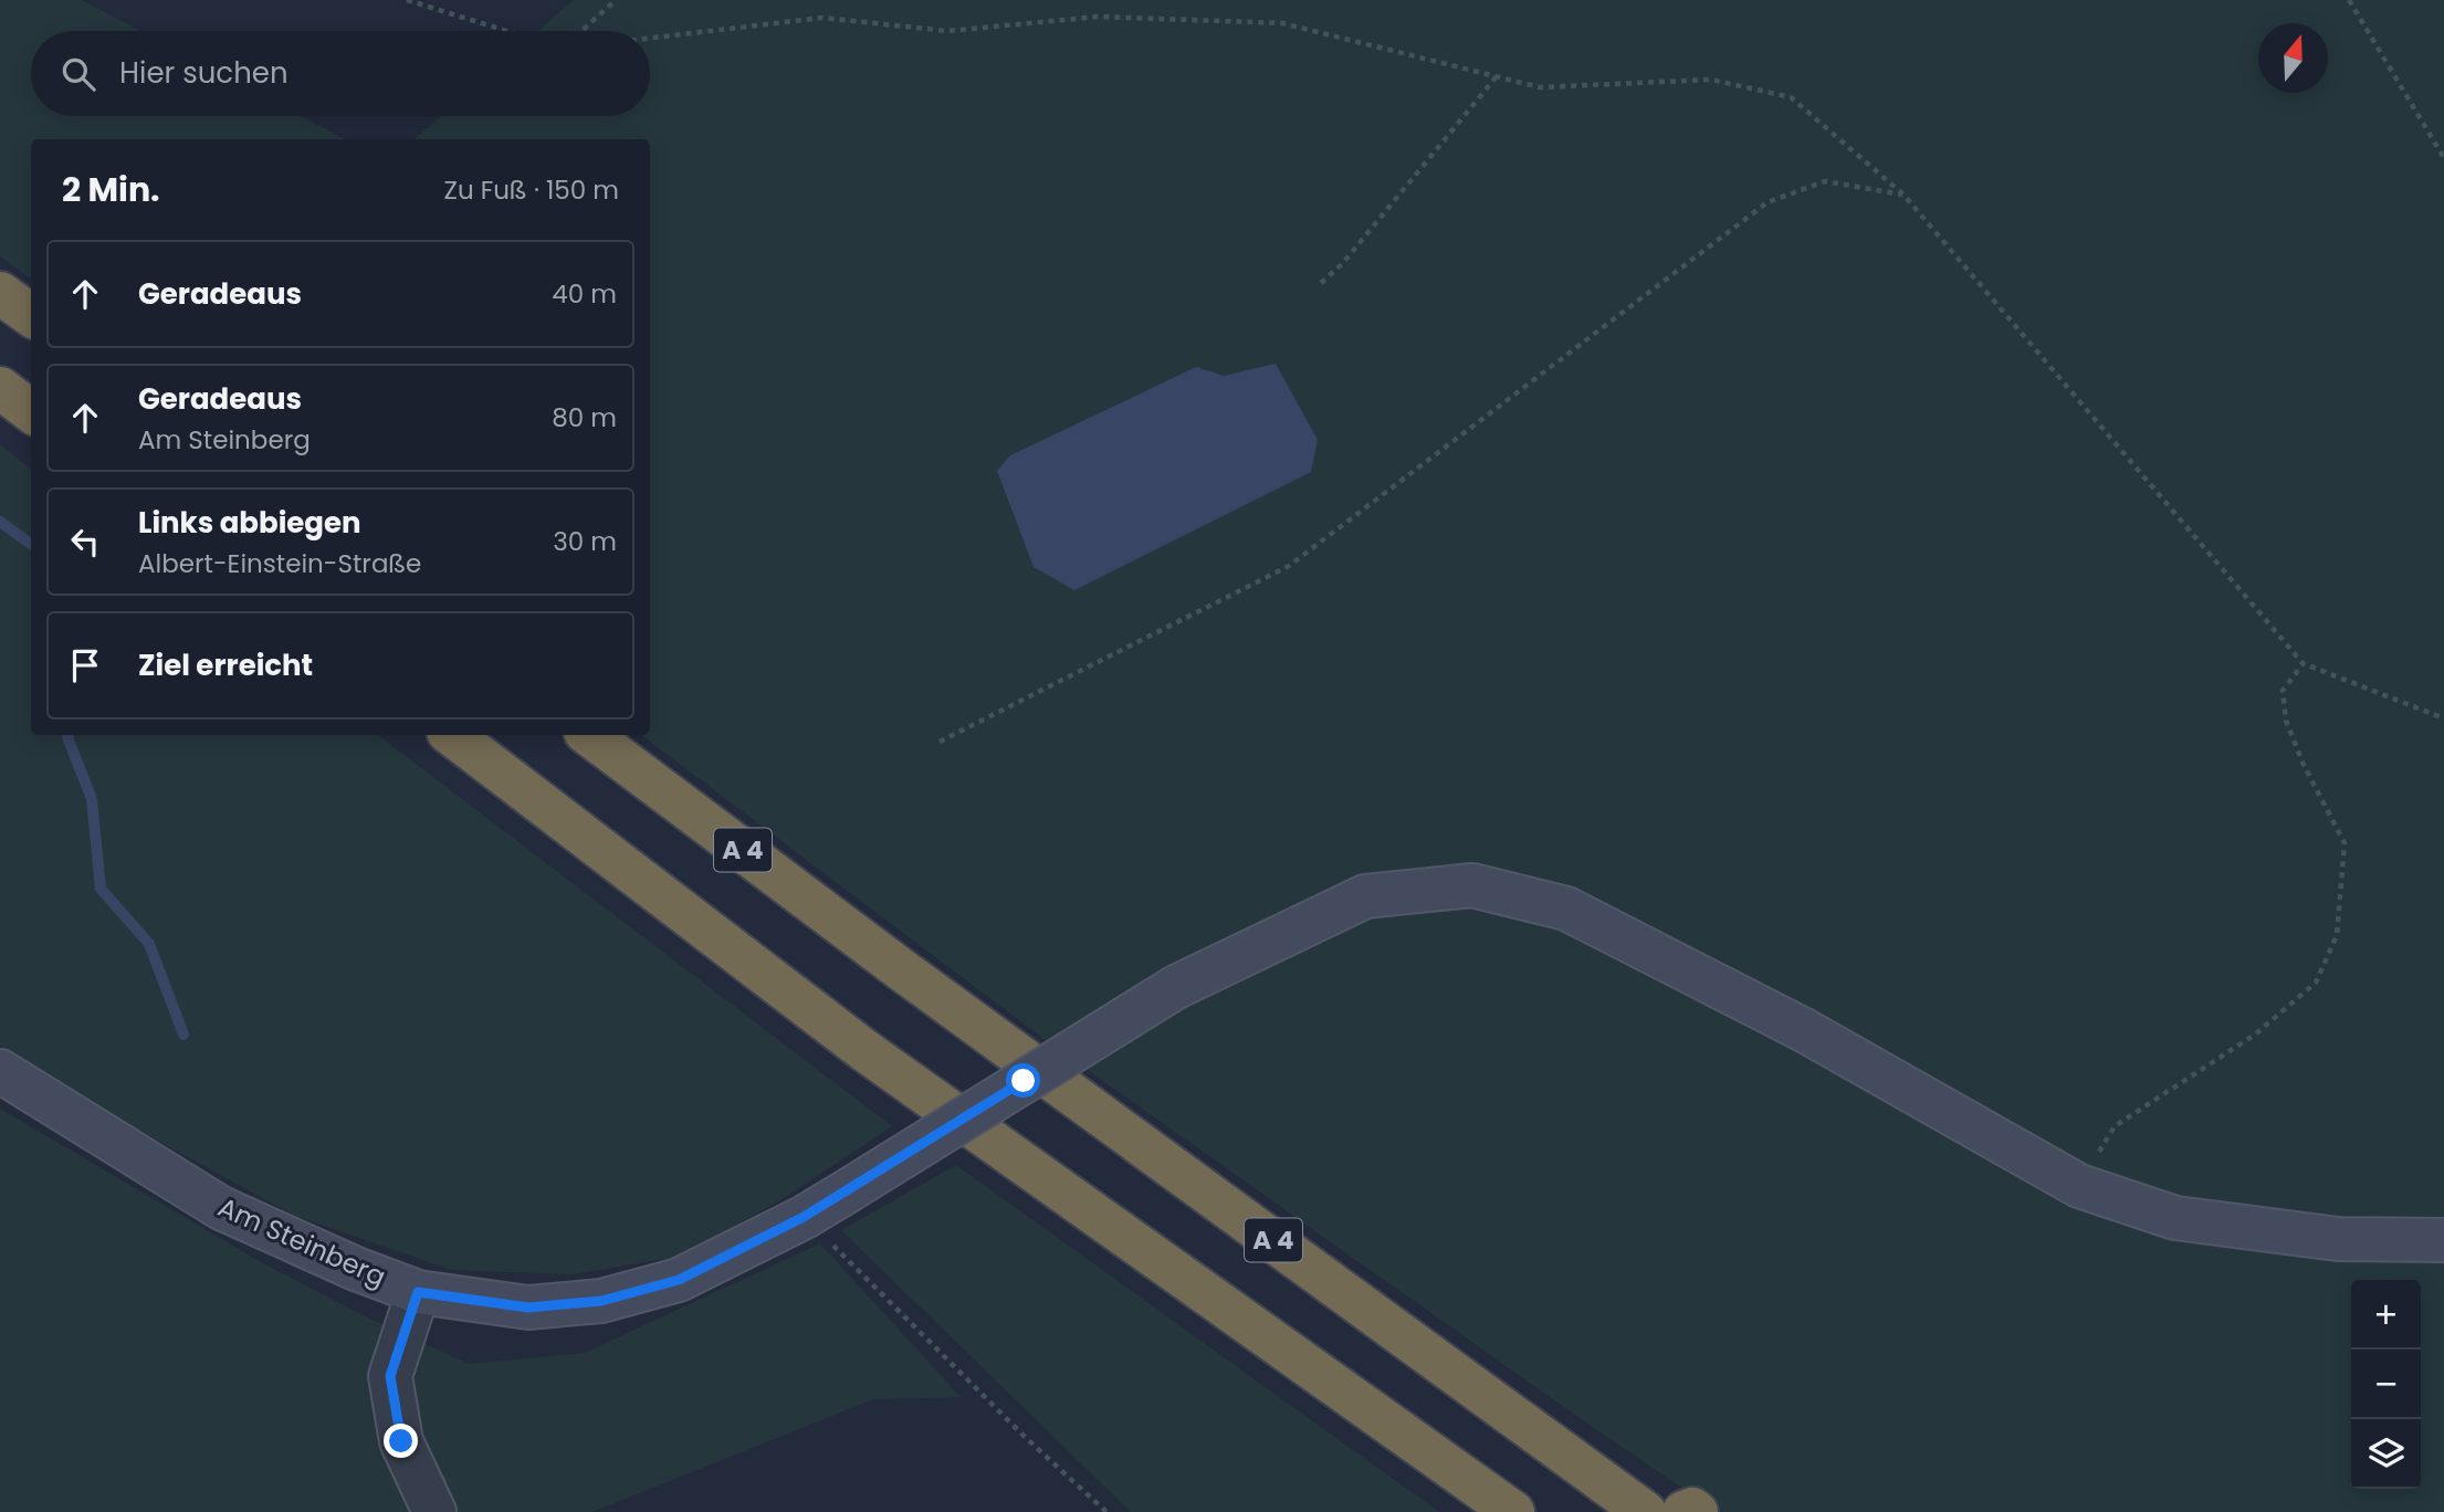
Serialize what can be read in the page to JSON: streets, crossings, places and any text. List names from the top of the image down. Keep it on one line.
{"streets":{"highway":["A 4"],"main road":["Am Steinberg"]},"north":"top","page":{"search":"Hier suchen","heading":["2 Min.","Zu Fuß · 150 m"],"list":[["Geradeaus","40 m"],["Geradeaus","Am Steinberg","80 m"],["Links abbiegen","Albert-Einstein-Straße","30 m"],"Ziel erreicht"],"map_buttons":["+","−"]}}
